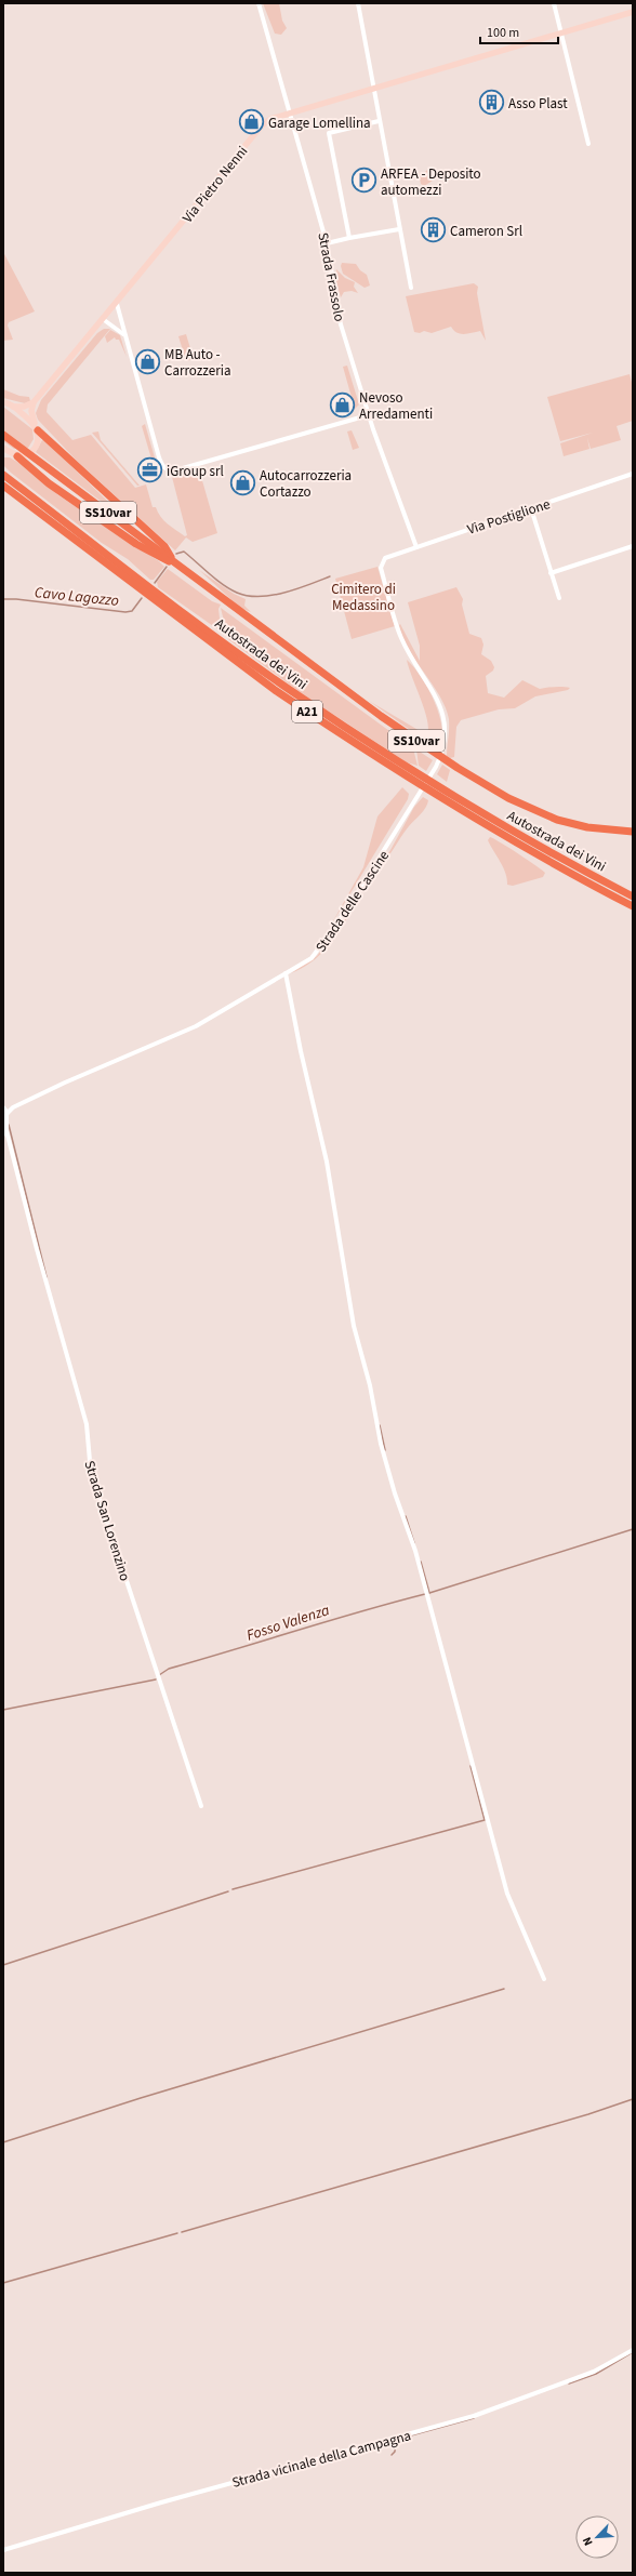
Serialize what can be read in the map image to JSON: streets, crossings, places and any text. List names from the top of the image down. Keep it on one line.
{"streets":{"highway":["SS10var","Autostrada dei Vini","A21"],"street":["Via Pietro Nenni","Strada Frassolo","Via Postiglione","Strada delle Cascine","Strada San Lorenzino","Strada vicinale della Campagna"]},"crossings":[["Via Pietro Nenni","Strada Frassolo"],["Strada Frassolo","Via Postiglione"],["Via Postiglione","Strada delle Cascine"]],"water":["Cavo Lagozzo","Fosso Valenza"],"parks":["Cimitero di Medassino"],"places":{"building":["Asso Plast","Cameron Srl"],"shop":["Garage Lomellina","MB Auto - Carrozzeria","Nevoso Arredamenti","Autocarrozzeria Cortazzo"],"parking":["ARFEA - Deposito automezzi"],"office":["iGroup srl"]},"scale_bar":"100 m","north":"bottom left"}
